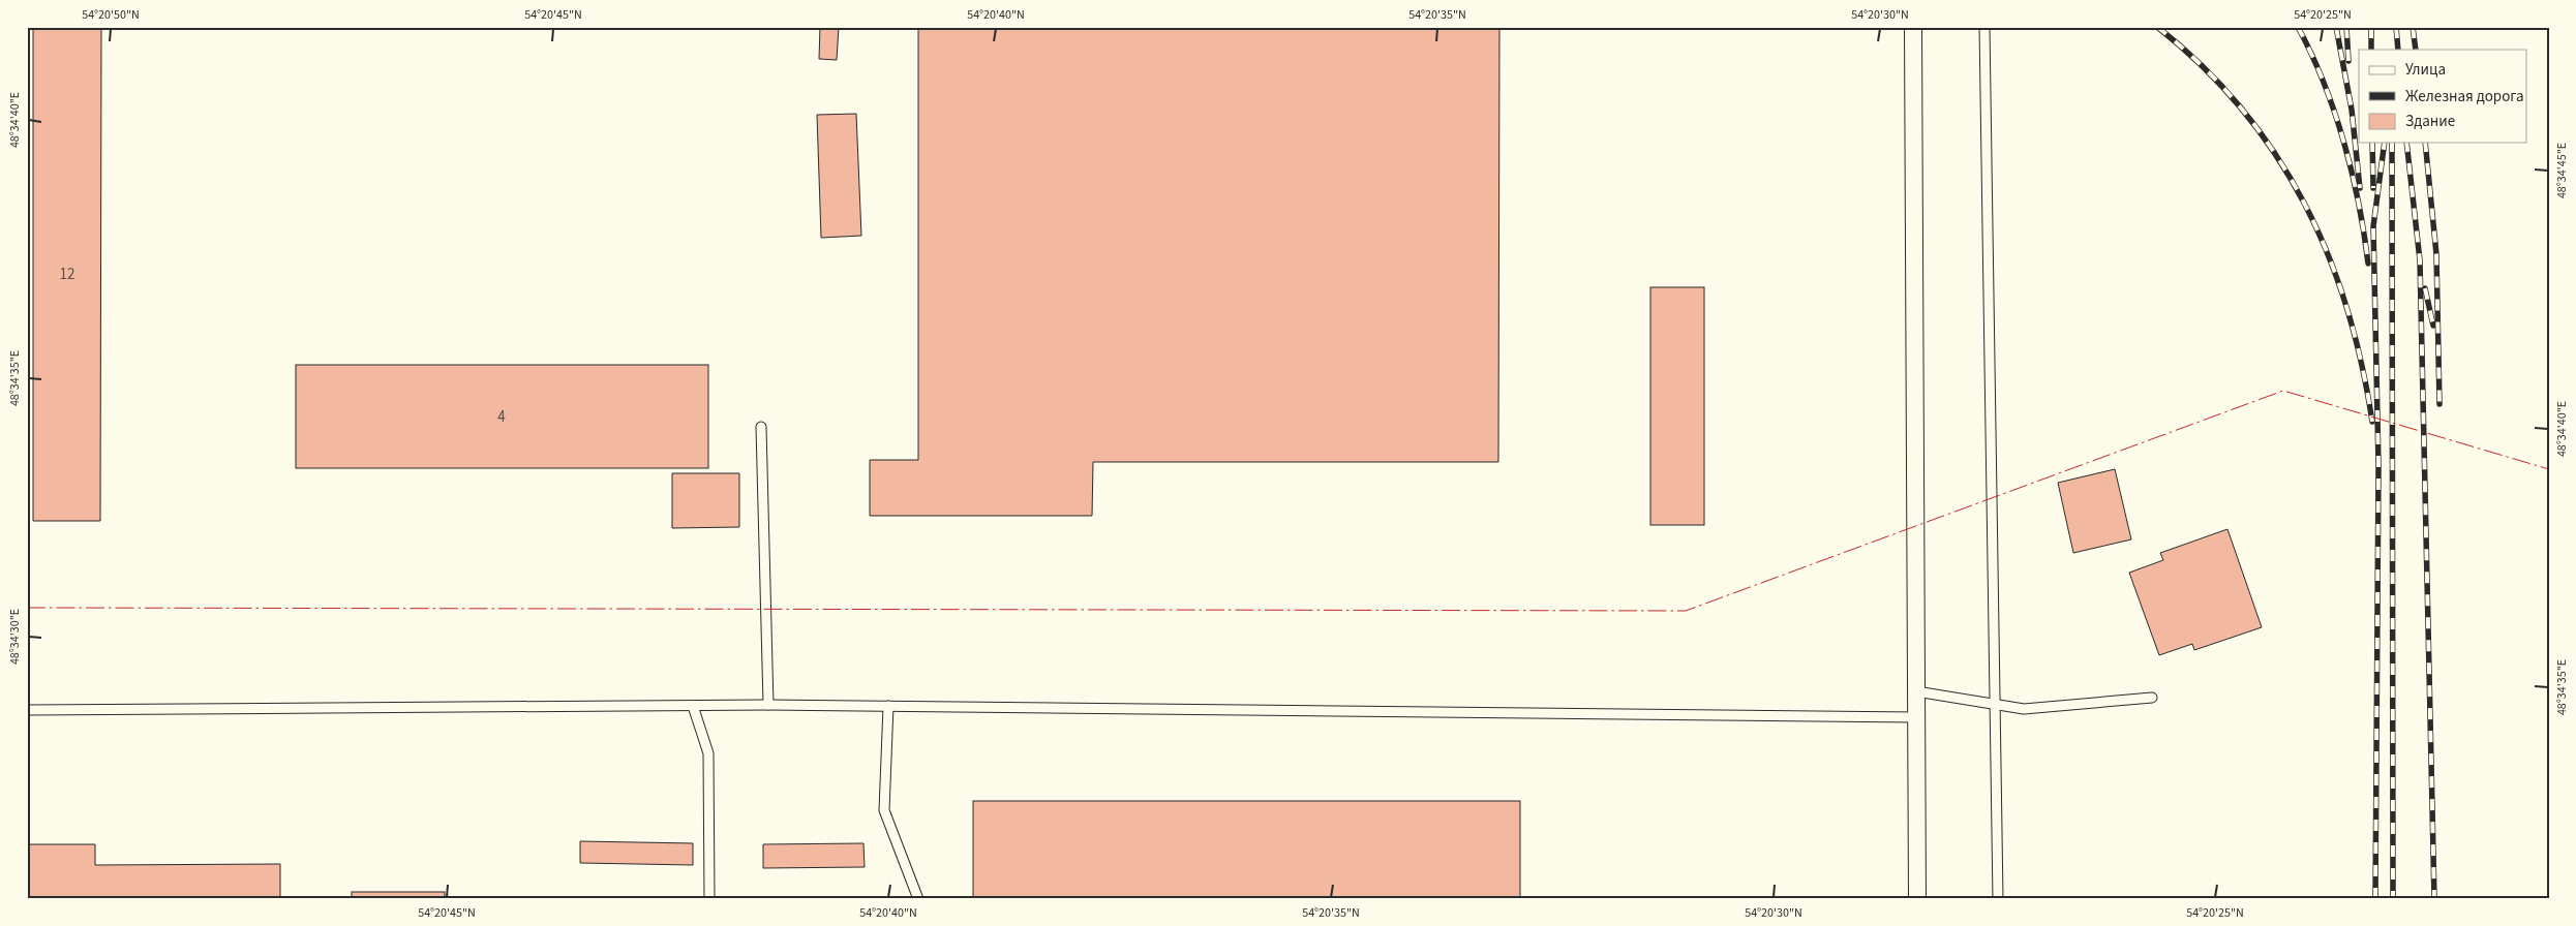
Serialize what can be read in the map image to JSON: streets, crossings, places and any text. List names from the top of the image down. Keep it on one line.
{"house_numbers":["12","4"],"legend":["Улица","Железная дорога","Здание"],"coordinates":["54°20'50\"N","54°20'45\"N","54°20'40\"N","54°20'35\"N","54°20'30\"N","54°20'25\"N","48°34'40\"E","48°34'45\"E","48°34'35\"E","48°34'30\"E"]}
